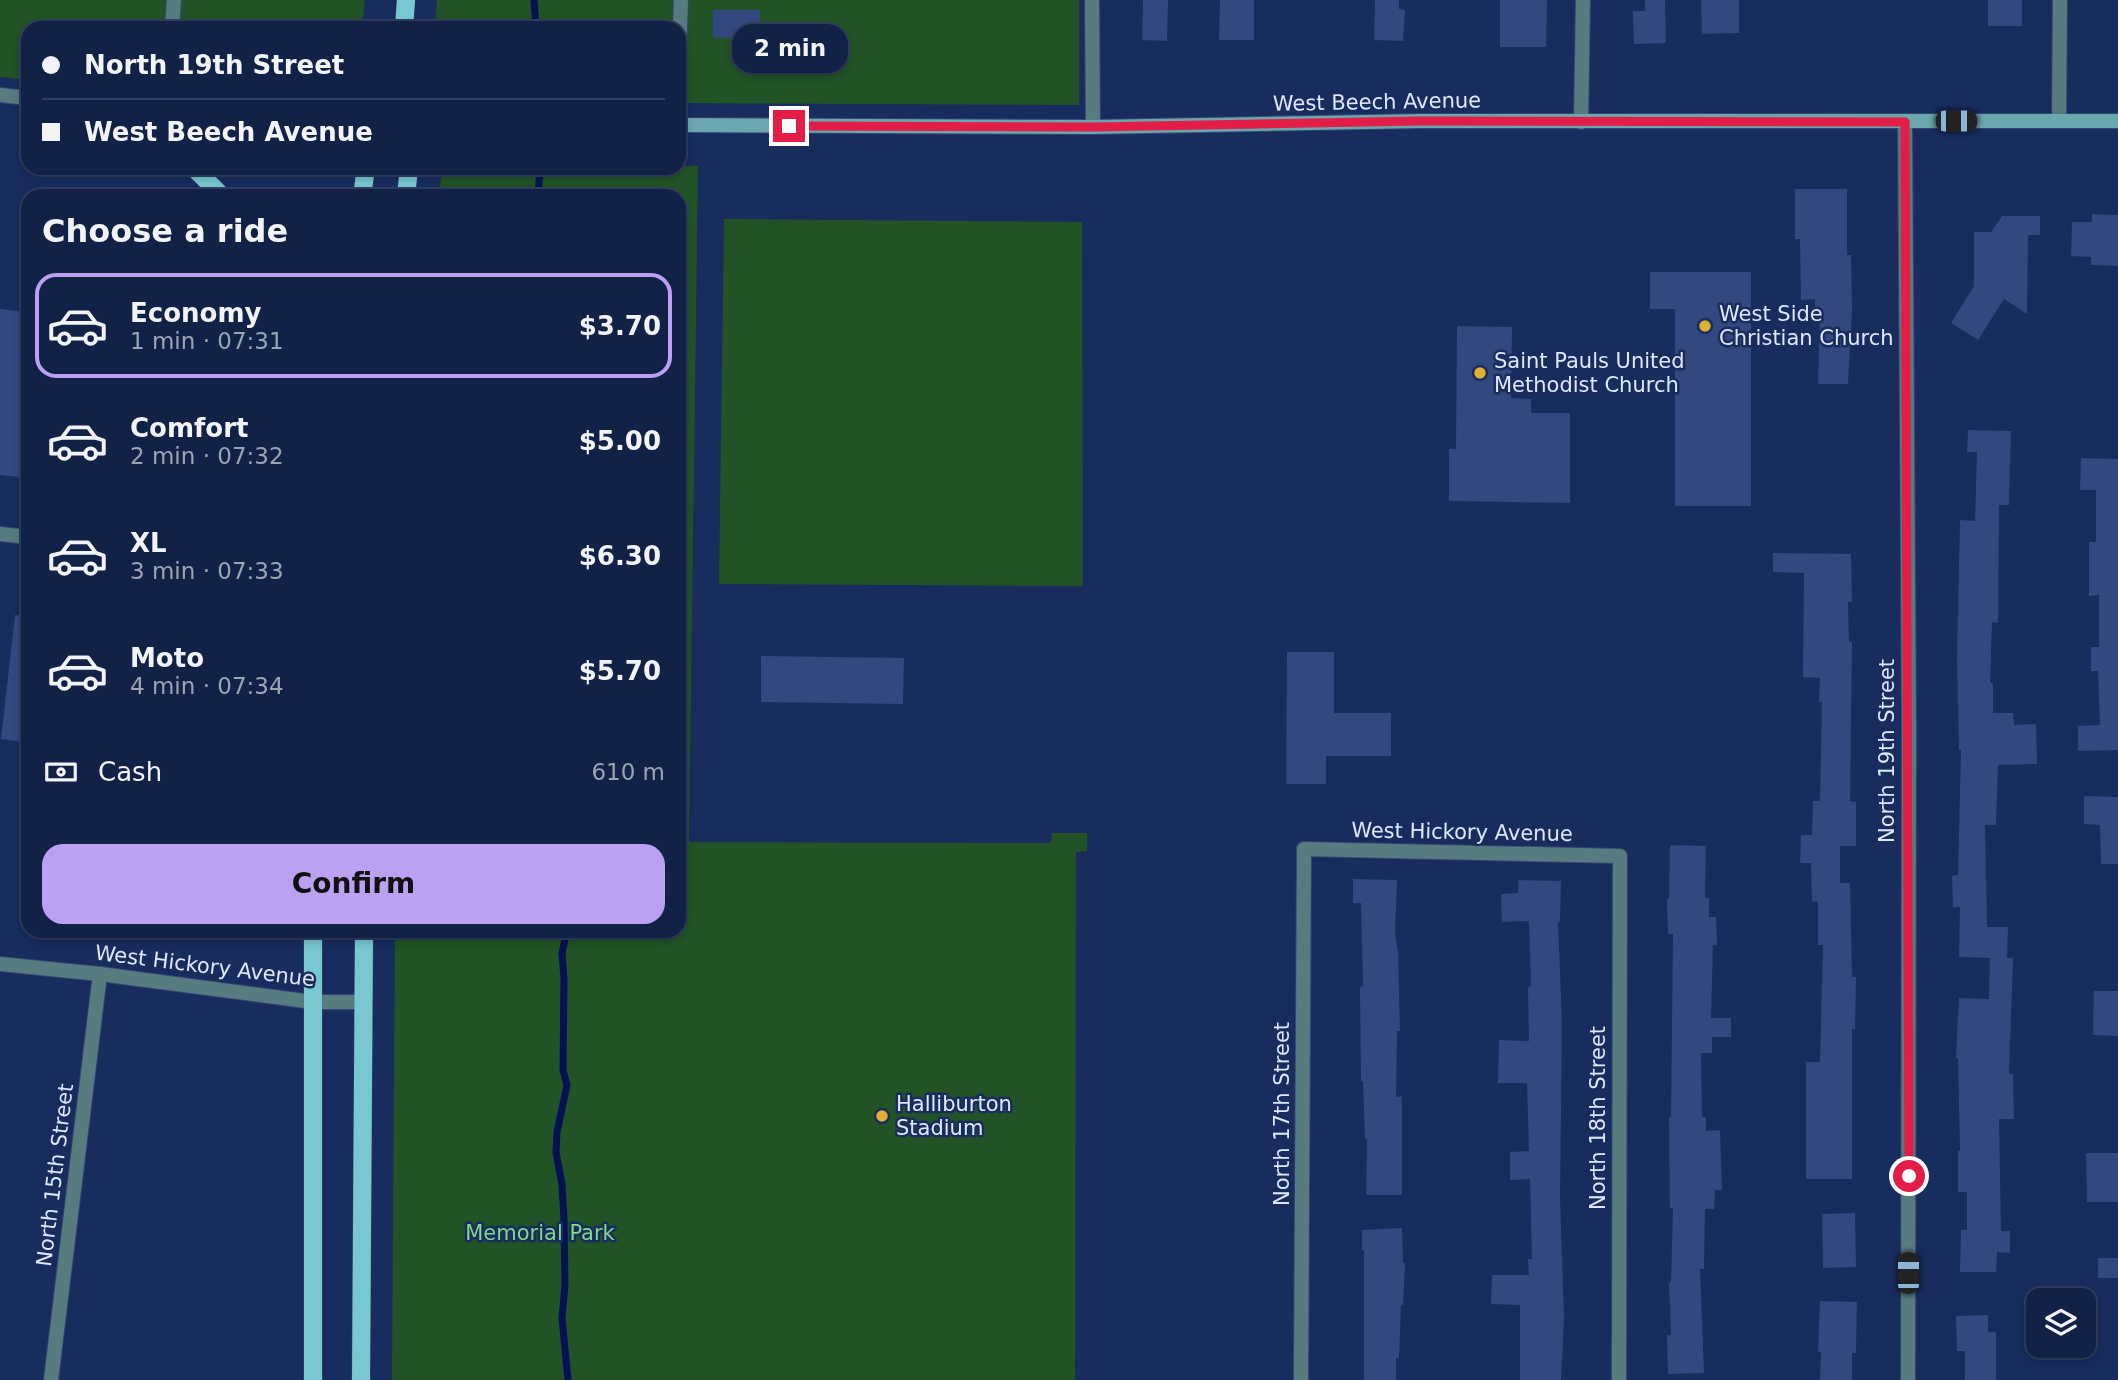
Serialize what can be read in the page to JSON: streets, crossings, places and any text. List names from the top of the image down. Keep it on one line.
{"streets":{"main road":["West Beech Avenue"],"street":["North 19th Street","West Hickory Avenue","North 17th Street","North 18th Street","North 15th Street"]},"crossings":[["West Beech Avenue","North 19th Street"],["West Hickory Avenue","North 17th Street"],["West Hickory Avenue","North 18th Street"],["West Hickory Avenue","North 15th Street"]],"parks":["Memorial Park"],"places":["West Side Christian Church","Saint Pauls United Methodist Church","Halliburton Stadium"],"page":{"banner":["North 19th Street","West Beech Avenue"],"bubble":"2 min","heading":"Choose a ride","list":[{"name":"Economy","note":"1 min · 07:31","value":"$3.70"},{"name":"Comfort","note":"2 min · 07:32","value":"$5.00"},{"name":"XL","note":"3 min · 07:33","value":"$6.30"},{"name":"Moto","note":"4 min · 07:34","value":"$5.70"}],"pay":["Cash","610 m"],"buttons":"Confirm"}}
